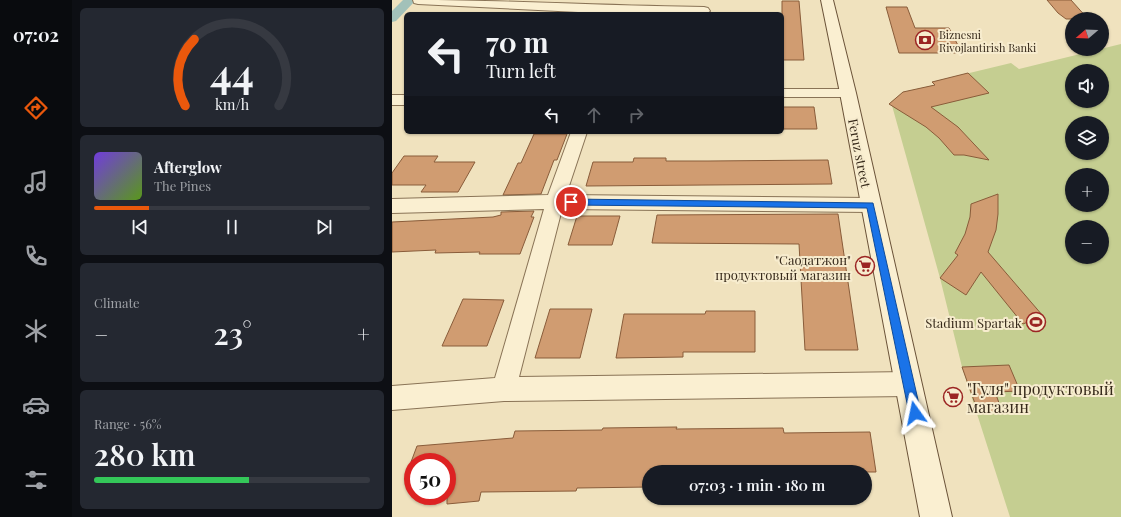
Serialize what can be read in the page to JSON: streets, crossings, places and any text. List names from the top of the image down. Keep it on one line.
{"streets":{"main road":["Feruz street"]},"places":{"bank":["Biznesni Rivojlantirish Banki"],"supermarket":["\"Саодатжон\" продуктовый магазин","\"Гуля\" продуктовый магазин"],"sports":["Stadium Spartak"]},"north":"left","page":{"tabs":"07:02","map_buttons":["+","−"],"turn":["70 m","Turn left"],"song":["Afterglow","The Pines"],"tile":["Climate",["Range · 56%","280 km"]],"heat":["−","23°","+"],"limit":"50","trip":"07:03 · 1 min · 180 m","gauge":["44","km/h"]}}
